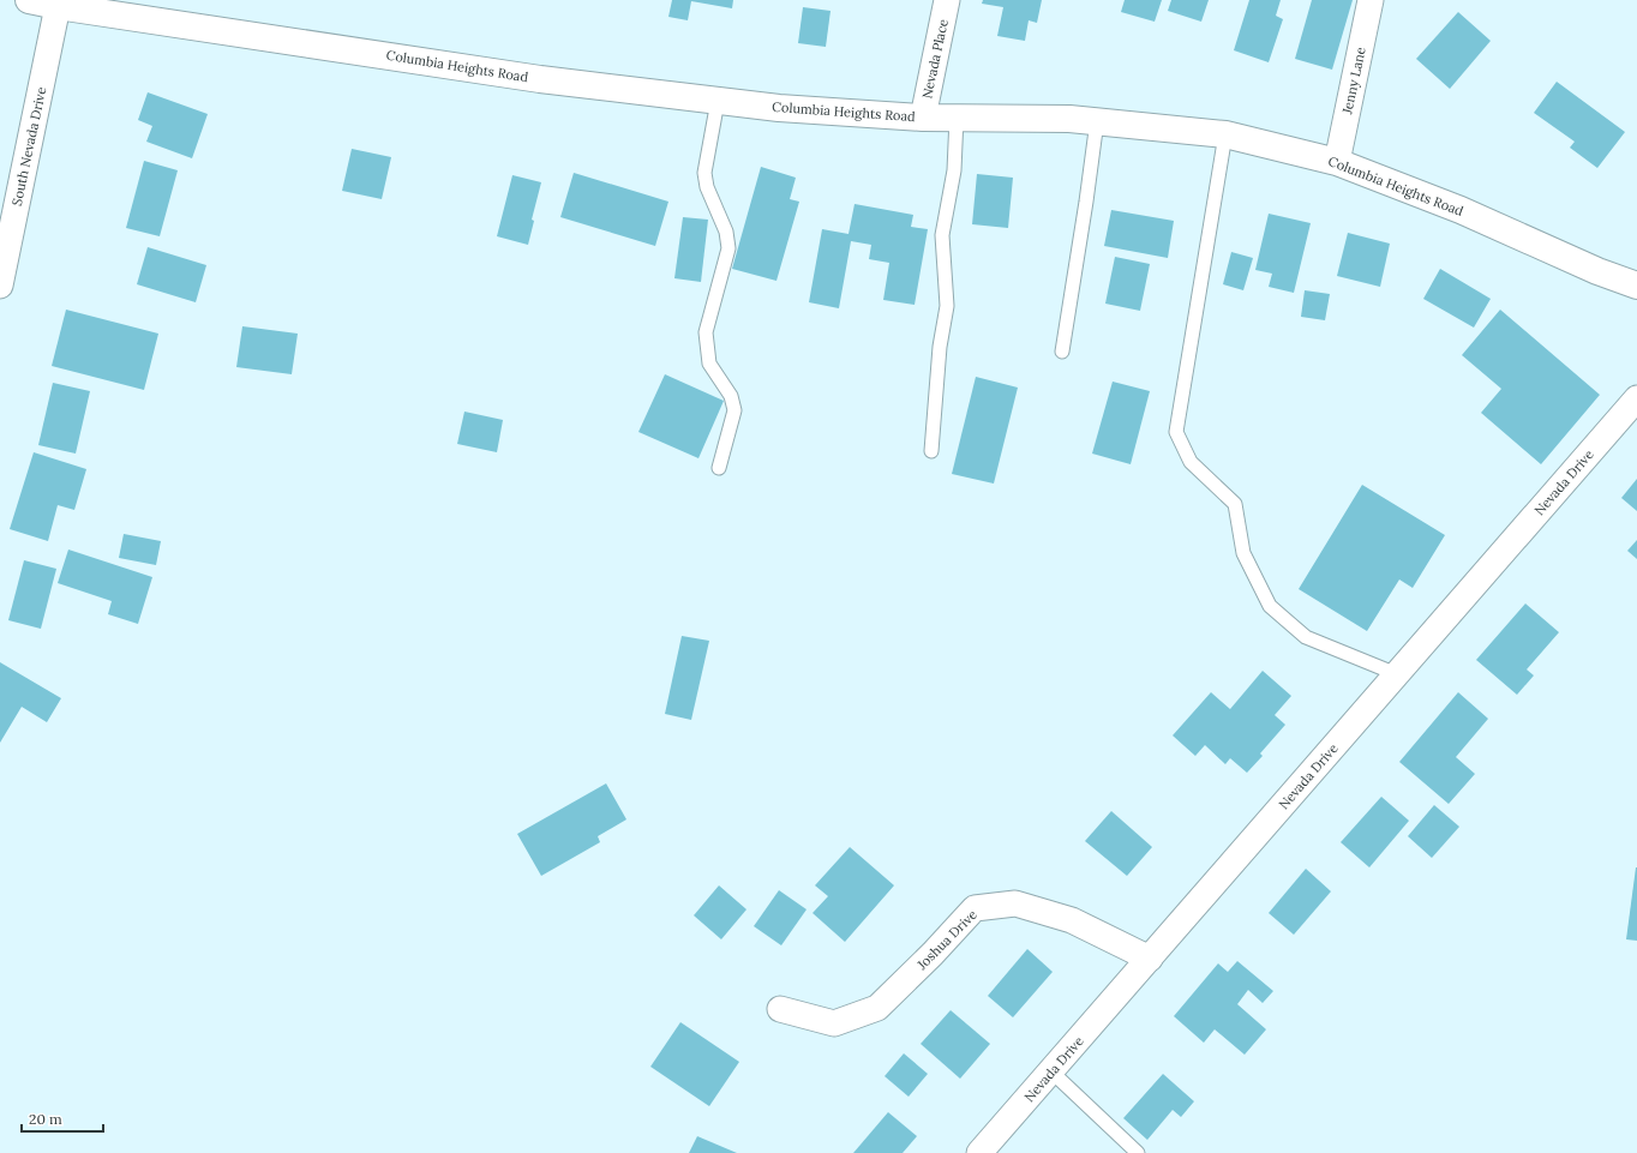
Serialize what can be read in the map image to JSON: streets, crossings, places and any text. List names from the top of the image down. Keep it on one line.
{"streets":{"street":["Nevada Place","Columbia Heights Road","Jenny Lane","South Nevada Drive","Nevada Drive","Joshua Drive"]},"crossings":[["Nevada Place","Columbia Heights Road"],["Columbia Heights Road","Jenny Lane"],["Columbia Heights Road","South Nevada Drive"],["Nevada Drive","Joshua Drive"]],"scale_bar":"20 m"}
